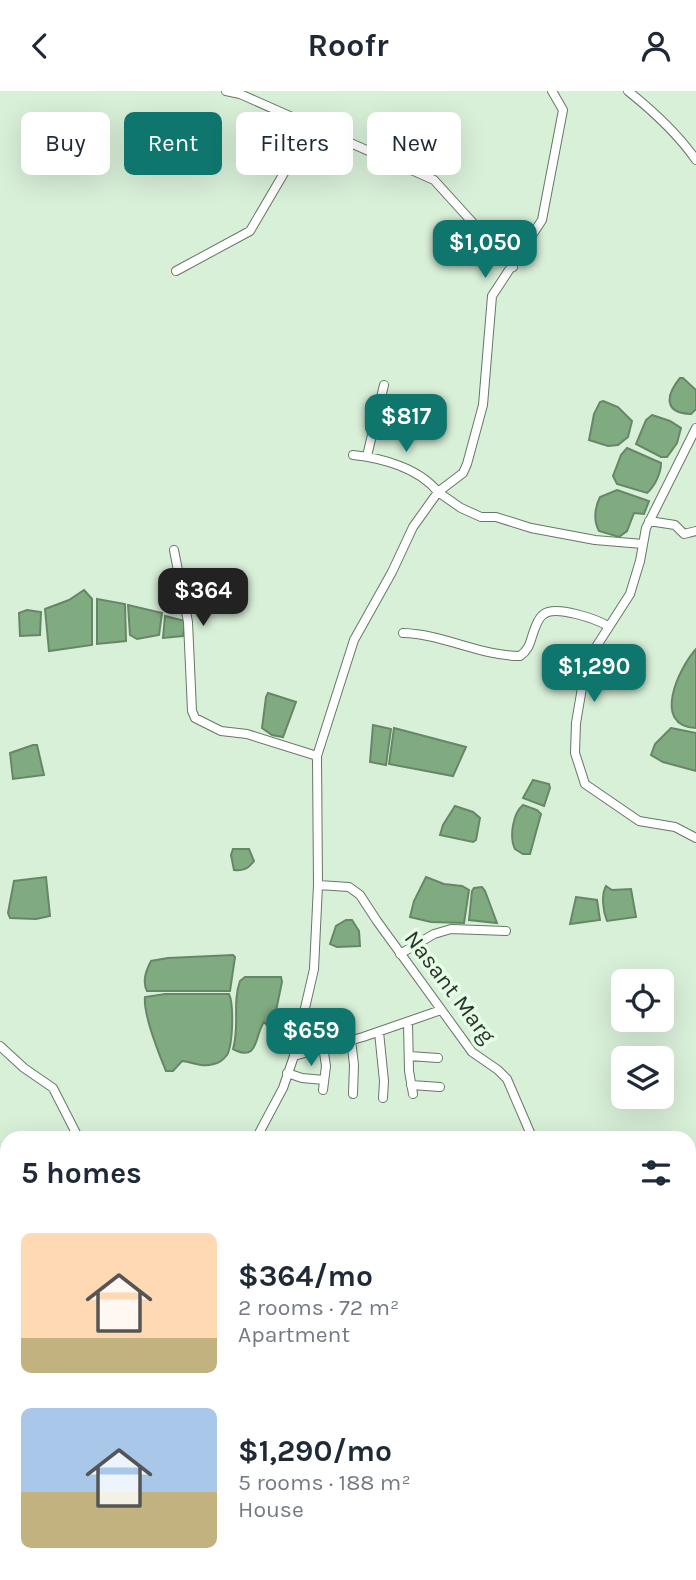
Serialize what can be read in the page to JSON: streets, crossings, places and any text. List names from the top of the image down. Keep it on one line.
{"streets":{"street":["Nasant Marg"]},"page":{"header":"Roofr","chip":["Buy","Rent","Filters","New"],"price":["$1,050","$817","$364","$1,290","$659"],"heading":"5 homes","list":[{"name":"$364/mo","note":"2 rooms · 72 m² · Apartment"},{"name":"$1,290/mo","note":"5 rooms · 188 m² · House"}]}}
